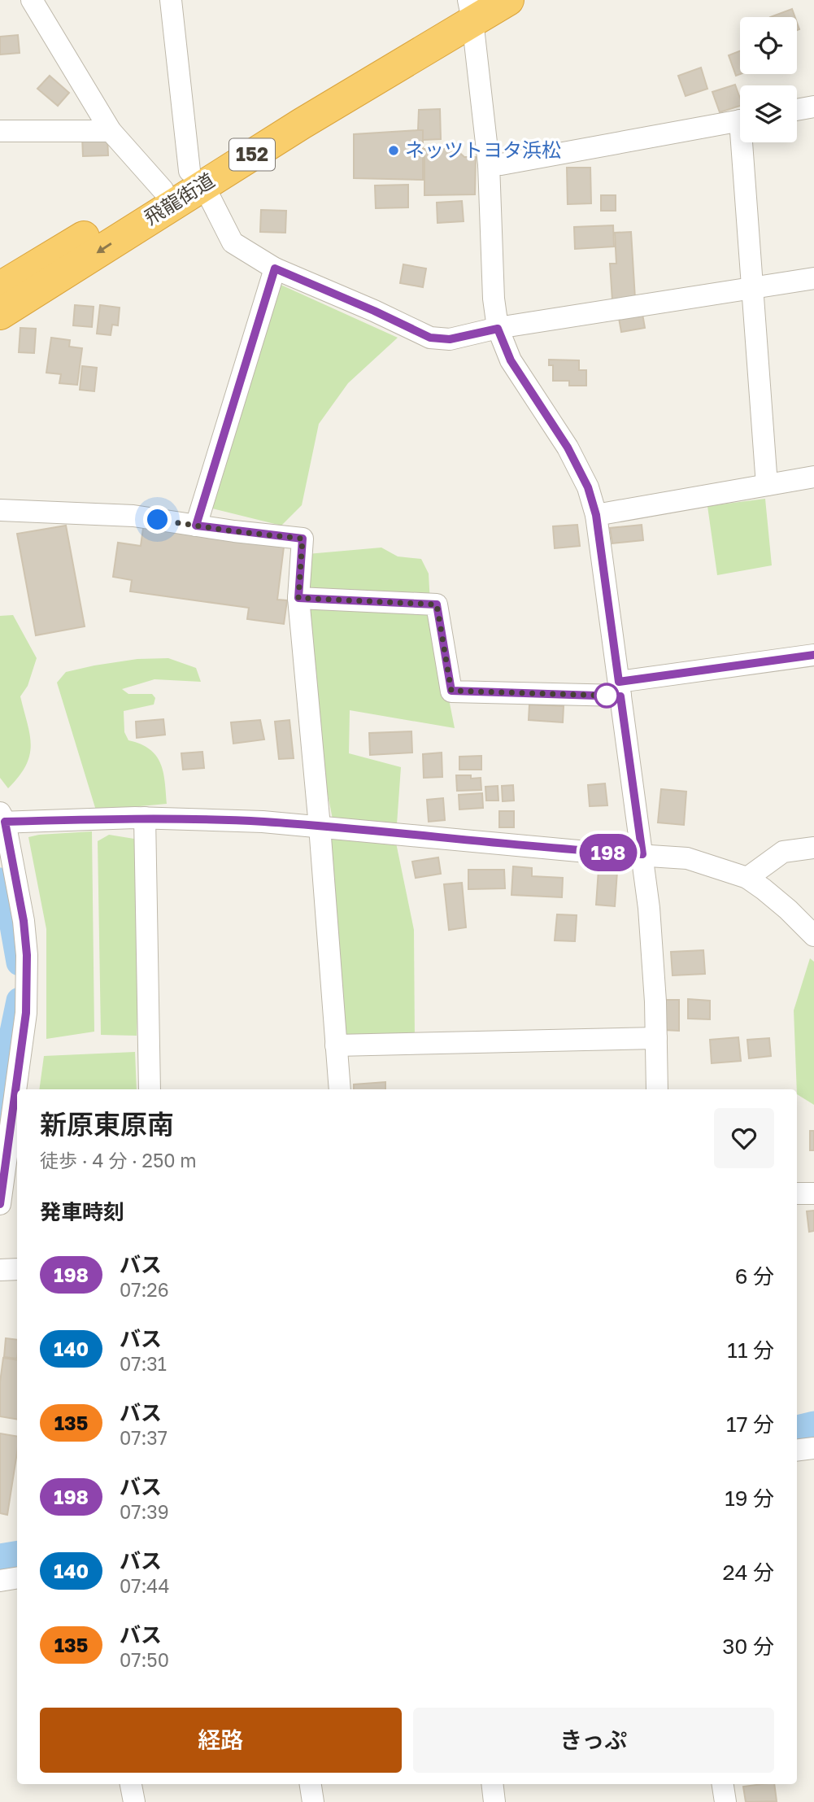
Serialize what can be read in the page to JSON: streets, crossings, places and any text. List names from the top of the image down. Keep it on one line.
{"streets":{"highway":["152","飛龍街道"]},"places":["ネッツトヨタ浜松"],"lines":["bus line 198"],"page":{"on_map":"198","heading":[["新原東原南","徒歩 · 4 分 · 250 m"],"発車時刻"],"list":[{"mark":"198","name":"バス","note":"07:26","value":"6 分"},{"mark":"140","name":"バス","note":"07:31","value":"11 分"},{"mark":"135","name":"バス","note":"07:37","value":"17 分"},{"mark":"198","name":"バス","note":"07:39","value":"19 分"},{"mark":"140","name":"バス","note":"07:44","value":"24 分"},{"mark":"135","name":"バス","note":"07:50","value":"30 分"}],"buttons":["経路","きっぷ"]}}
